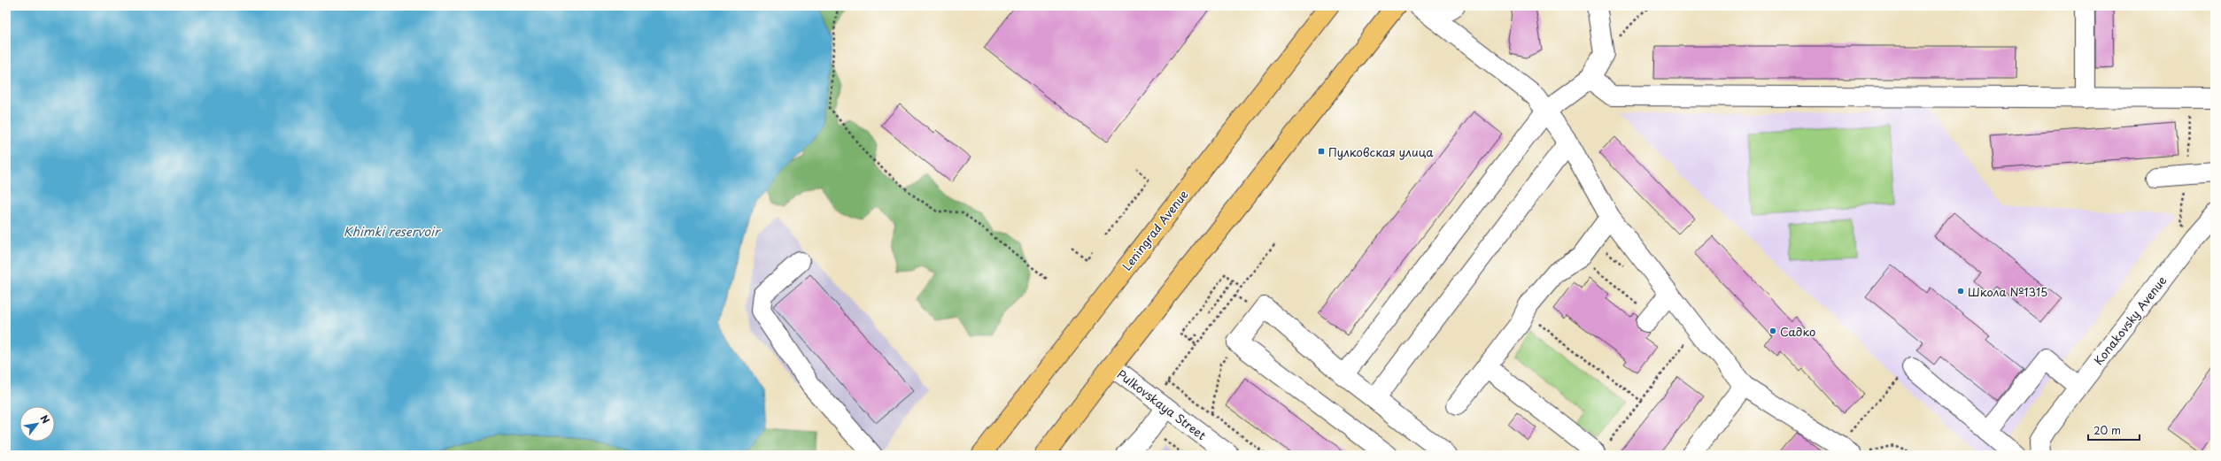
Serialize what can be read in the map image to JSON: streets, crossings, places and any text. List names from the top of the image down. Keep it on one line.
{"streets":{"main road":["Leningrad Avenue"],"street":["Konakovsky Avenue","Pulkovskaya Street"]},"water":["Khimki reservoir"],"places":{"transit":["Пулковская улица"],"other":["Школа №1315","Садко"]},"scale_bar":"20 m","north":"top right"}
